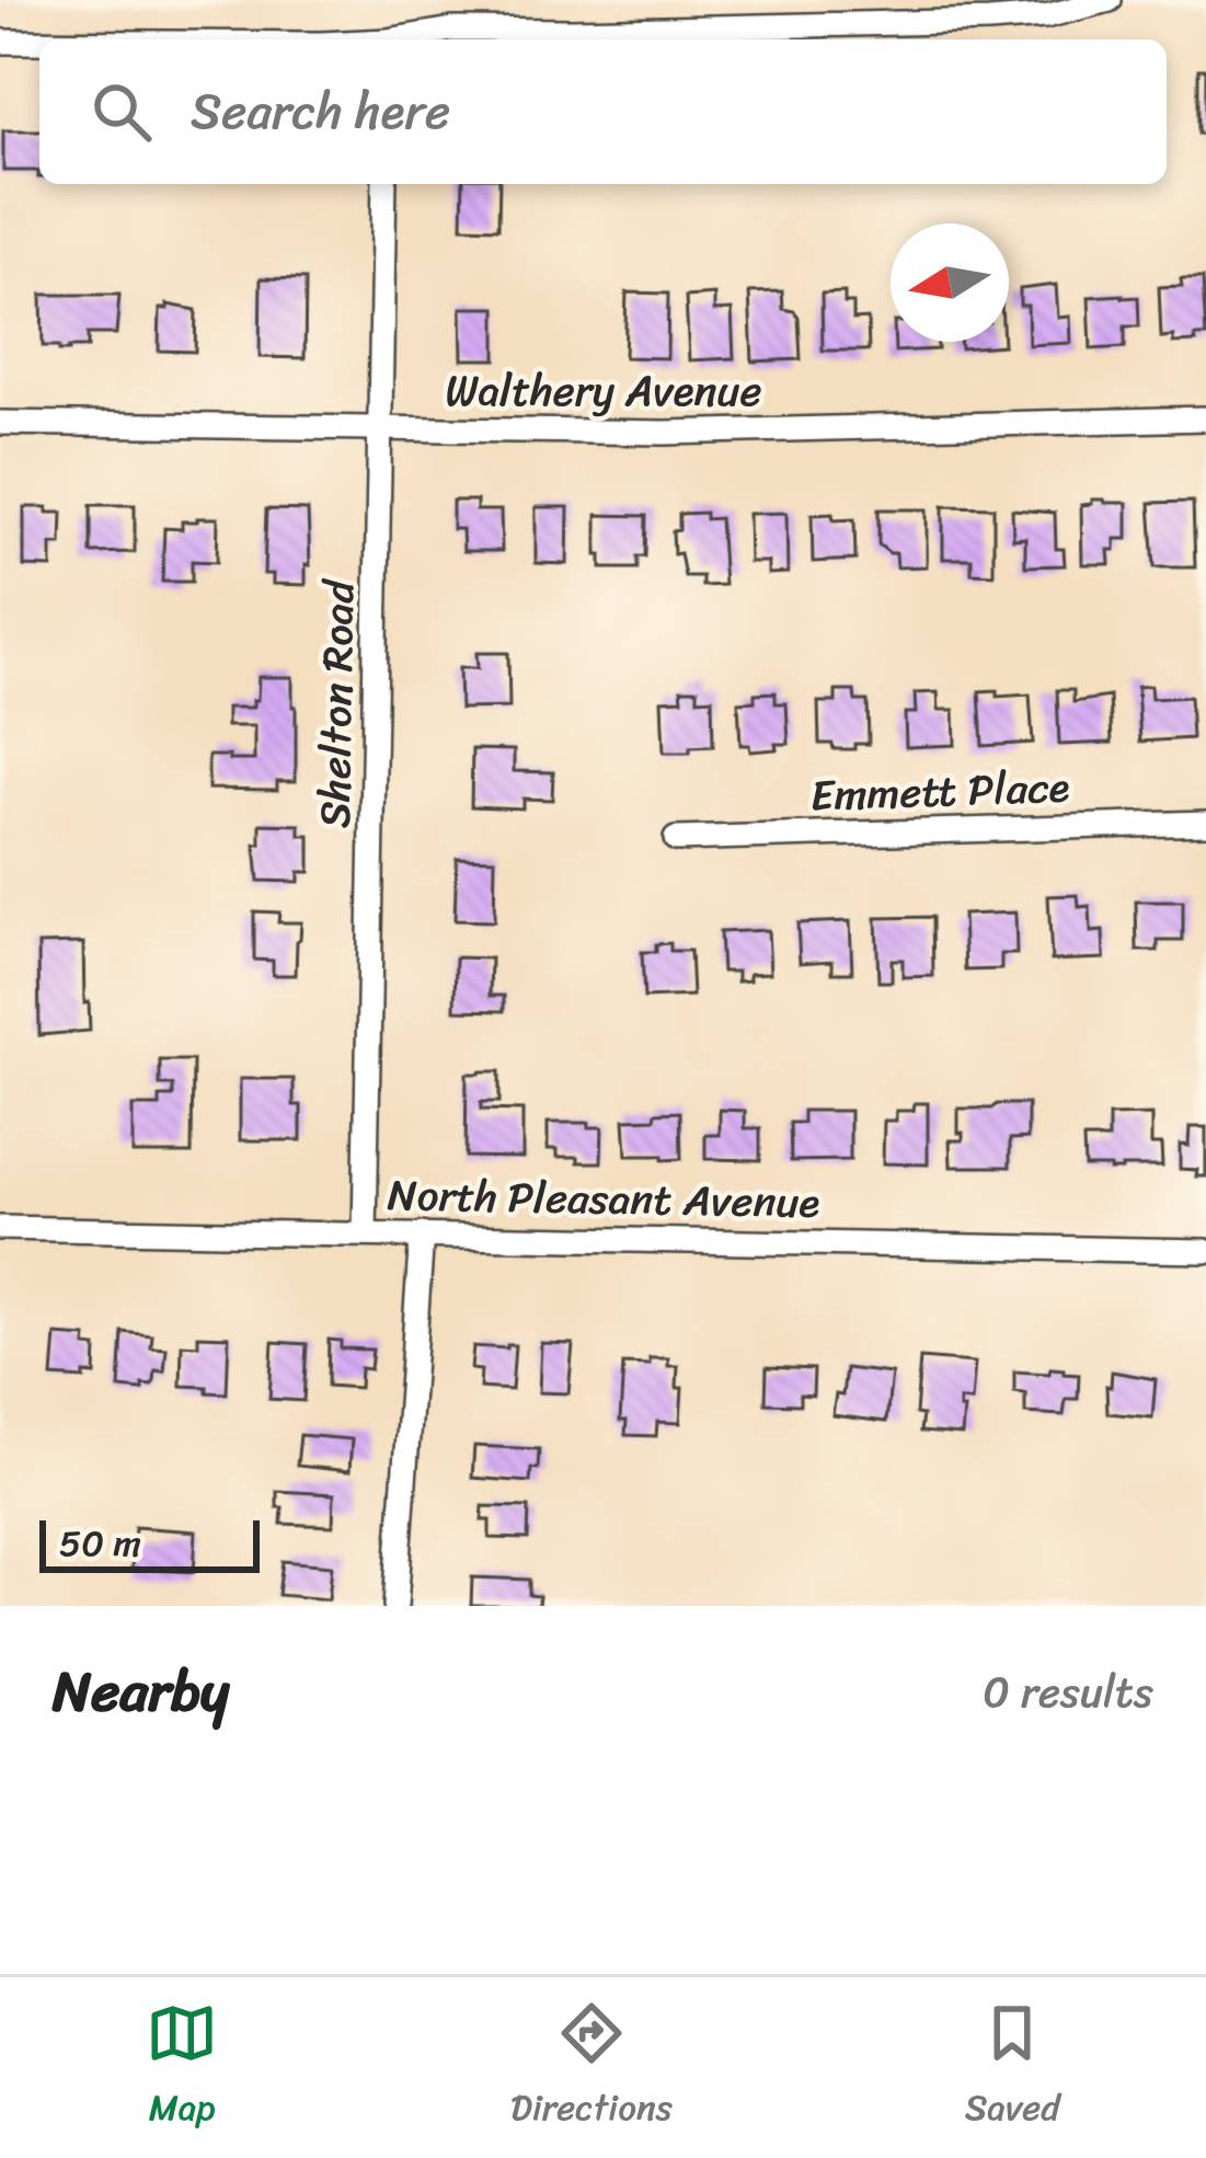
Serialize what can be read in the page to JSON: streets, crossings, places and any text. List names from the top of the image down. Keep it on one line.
{"streets":{"street":["Walthery Avenue","Shelton Road","Emmett Place","North Pleasant Avenue"]},"crossings":[["Walthery Avenue","Shelton Road"],["Shelton Road","North Pleasant Avenue"]],"scale_bar":"50 m","north":"left","page":{"search":"Search here","scale":"50 m","heading":["Nearby","0 results"],"nav":["Map","Directions","Saved"]}}
